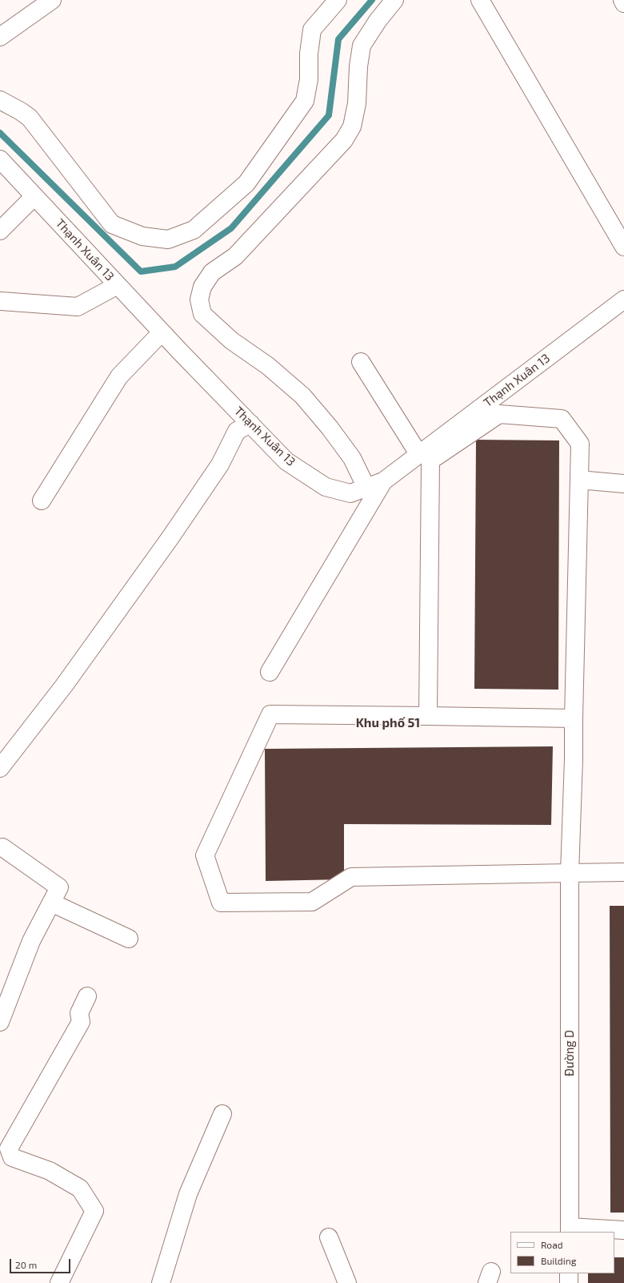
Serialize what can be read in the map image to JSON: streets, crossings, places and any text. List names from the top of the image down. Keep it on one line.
{"streets":{"street":["Thạnh Xuân 13","Đường D"]},"districts":["Khu phố 51"],"legend":["Road","Building"],"scale_bar":"20 m"}
